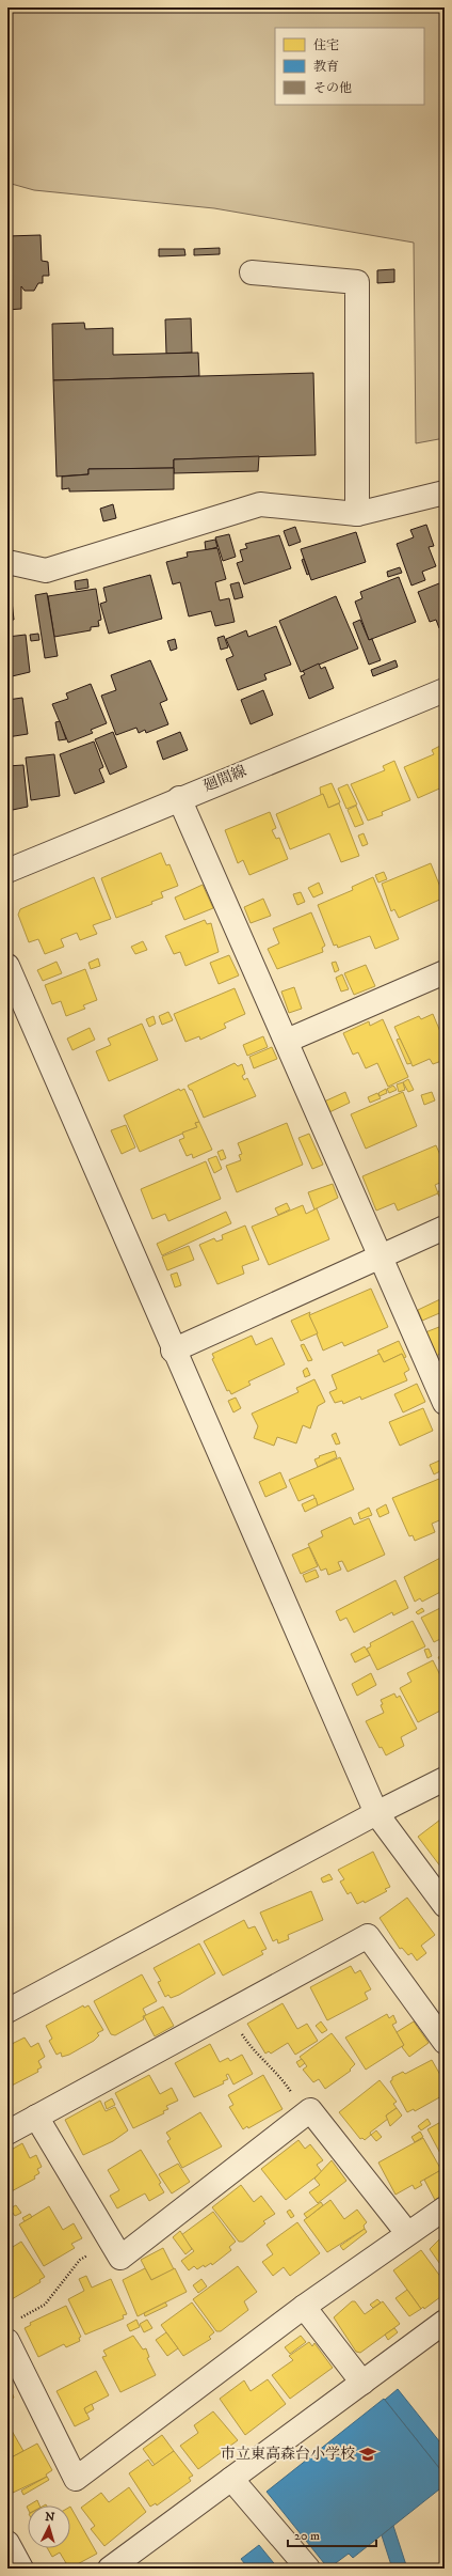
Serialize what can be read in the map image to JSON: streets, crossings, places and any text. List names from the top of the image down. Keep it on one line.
{"streets":{"street":["廻間線"]},"places":{"school or university":["市立東高森台小学校"]},"legend":["住宅","教育","その他"],"scale_bar":"20 m","north":"top"}
